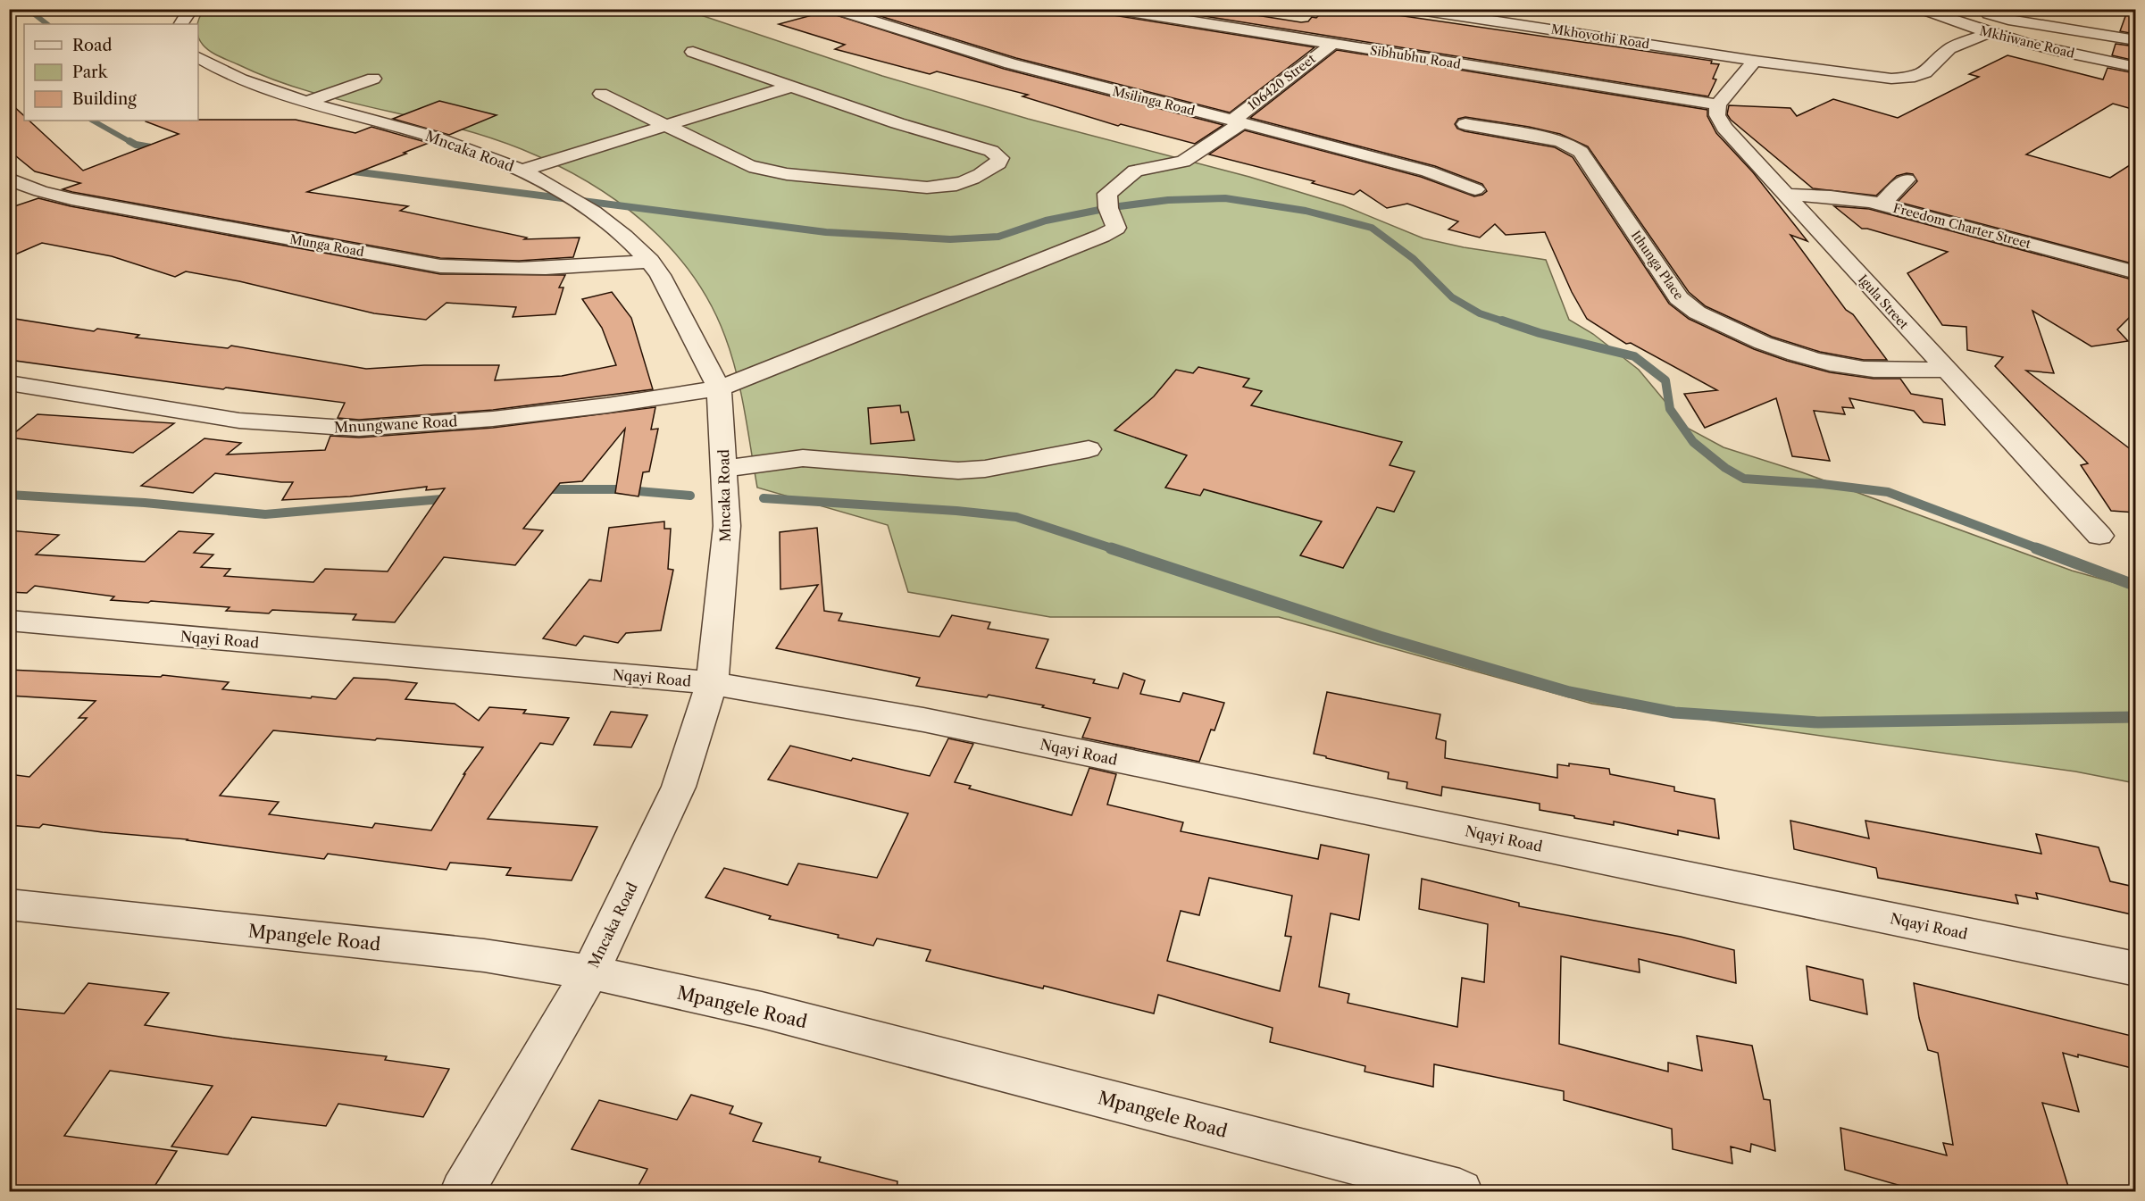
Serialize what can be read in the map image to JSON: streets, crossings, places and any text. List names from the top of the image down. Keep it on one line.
{"streets":{"street":["Mkhovothi Road","Mkhiwane Road","Sibhubhu Road","106420 Street","Msilinga Road","Mncaka Road","Freedom Charter Street","Munga Road","Ithunga Place","Igula Street","Mnungwane Road","Nqayi Road","Mpangele Road"]},"crossings":[["Mkhovothi Road","Mkhiwane Road"],["Sibhubhu Road","106420 Street"],["Sibhubhu Road","Igula Street"],["106420 Street","Msilinga Road"],["106420 Street","Mncaka Road"],["106420 Street","Mnungwane Road"],["Mncaka Road","Munga Road"],["Mncaka Road","Mnungwane Road"],["Mncaka Road","Nqayi Road"],["Mncaka Road","Mpangele Road"],["Freedom Charter Street","Igula Street"],["Ithunga Place","Igula Street"]],"legend":["Road","Park","Building"]}
